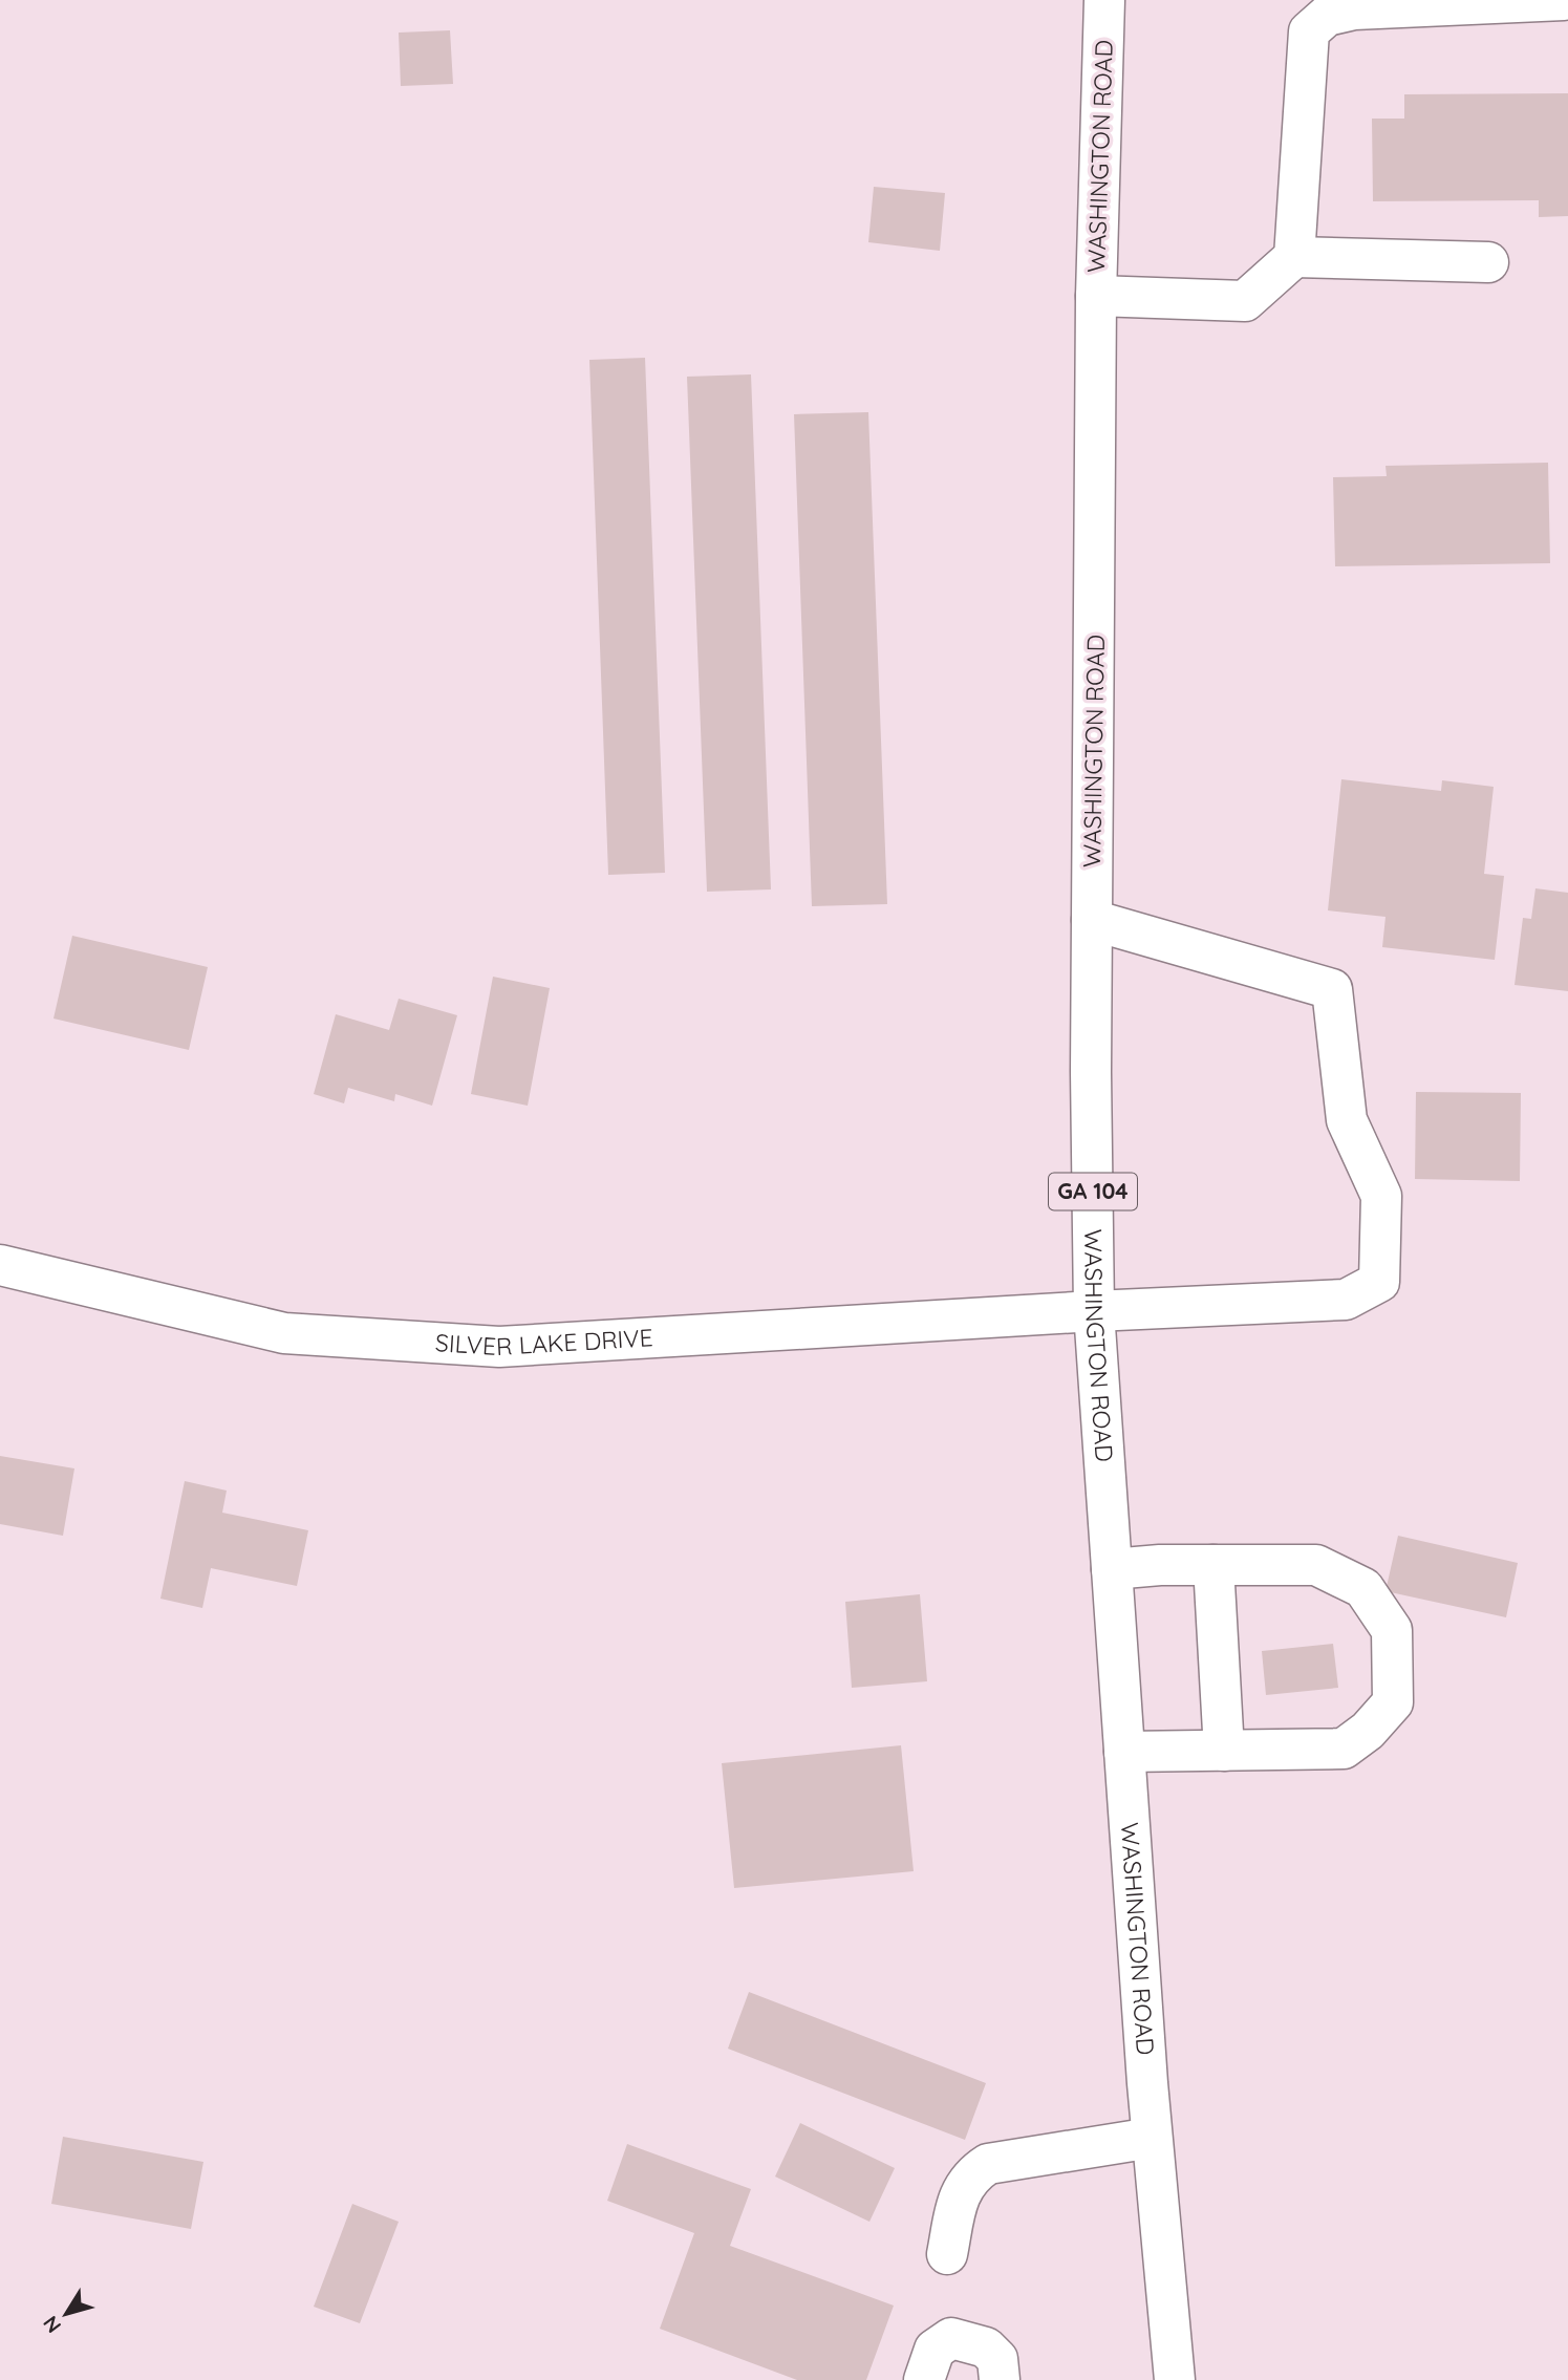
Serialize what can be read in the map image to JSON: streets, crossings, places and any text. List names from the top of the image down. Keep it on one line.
{"streets":{"main road":["WASHINGTON ROAD","GA 104","SILVER LAKE DRIVE"]},"crossings":[["WASHINGTON ROAD","SILVER LAKE DRIVE"]],"north":"bottom left"}
